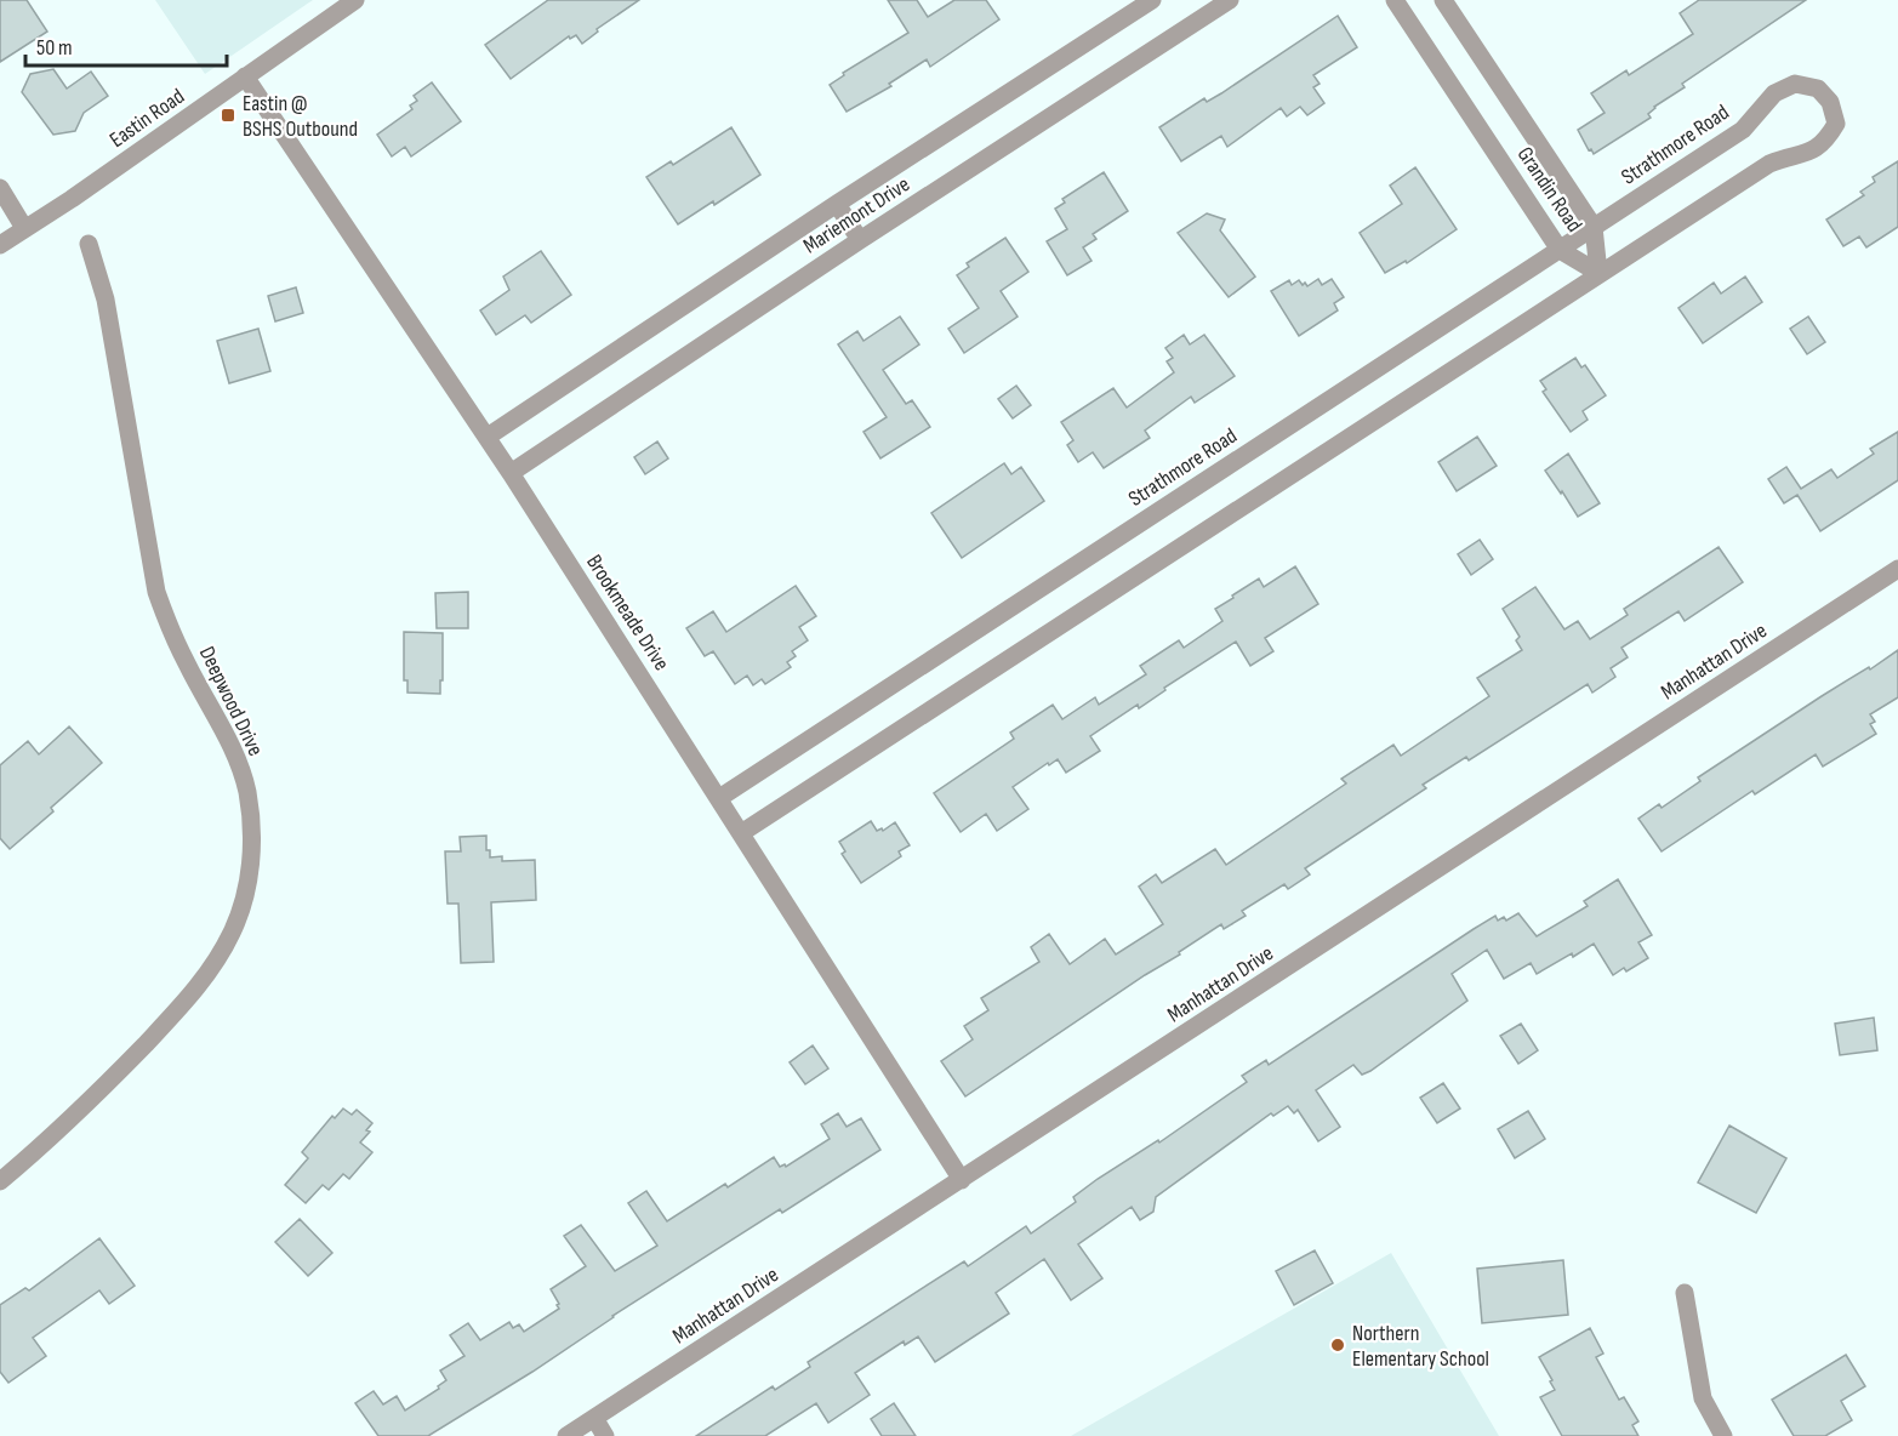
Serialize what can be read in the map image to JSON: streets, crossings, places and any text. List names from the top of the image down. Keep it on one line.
{"streets":{"street":["Eastin Road","Strathmore Road","Grandin Road","Mariemont Drive","Brookmeade Drive","Manhattan Drive","Deepwood Drive"]},"crossings":[["Eastin Road","Brookmeade Drive"],["Strathmore Road","Grandin Road"],["Strathmore Road","Brookmeade Drive"],["Mariemont Drive","Brookmeade Drive"],["Brookmeade Drive","Manhattan Drive"]],"places":{"transit":["Eastin @ BSHS Outbound"],"other":["Northern Elementary School"]},"scale_bar":"50 m"}
